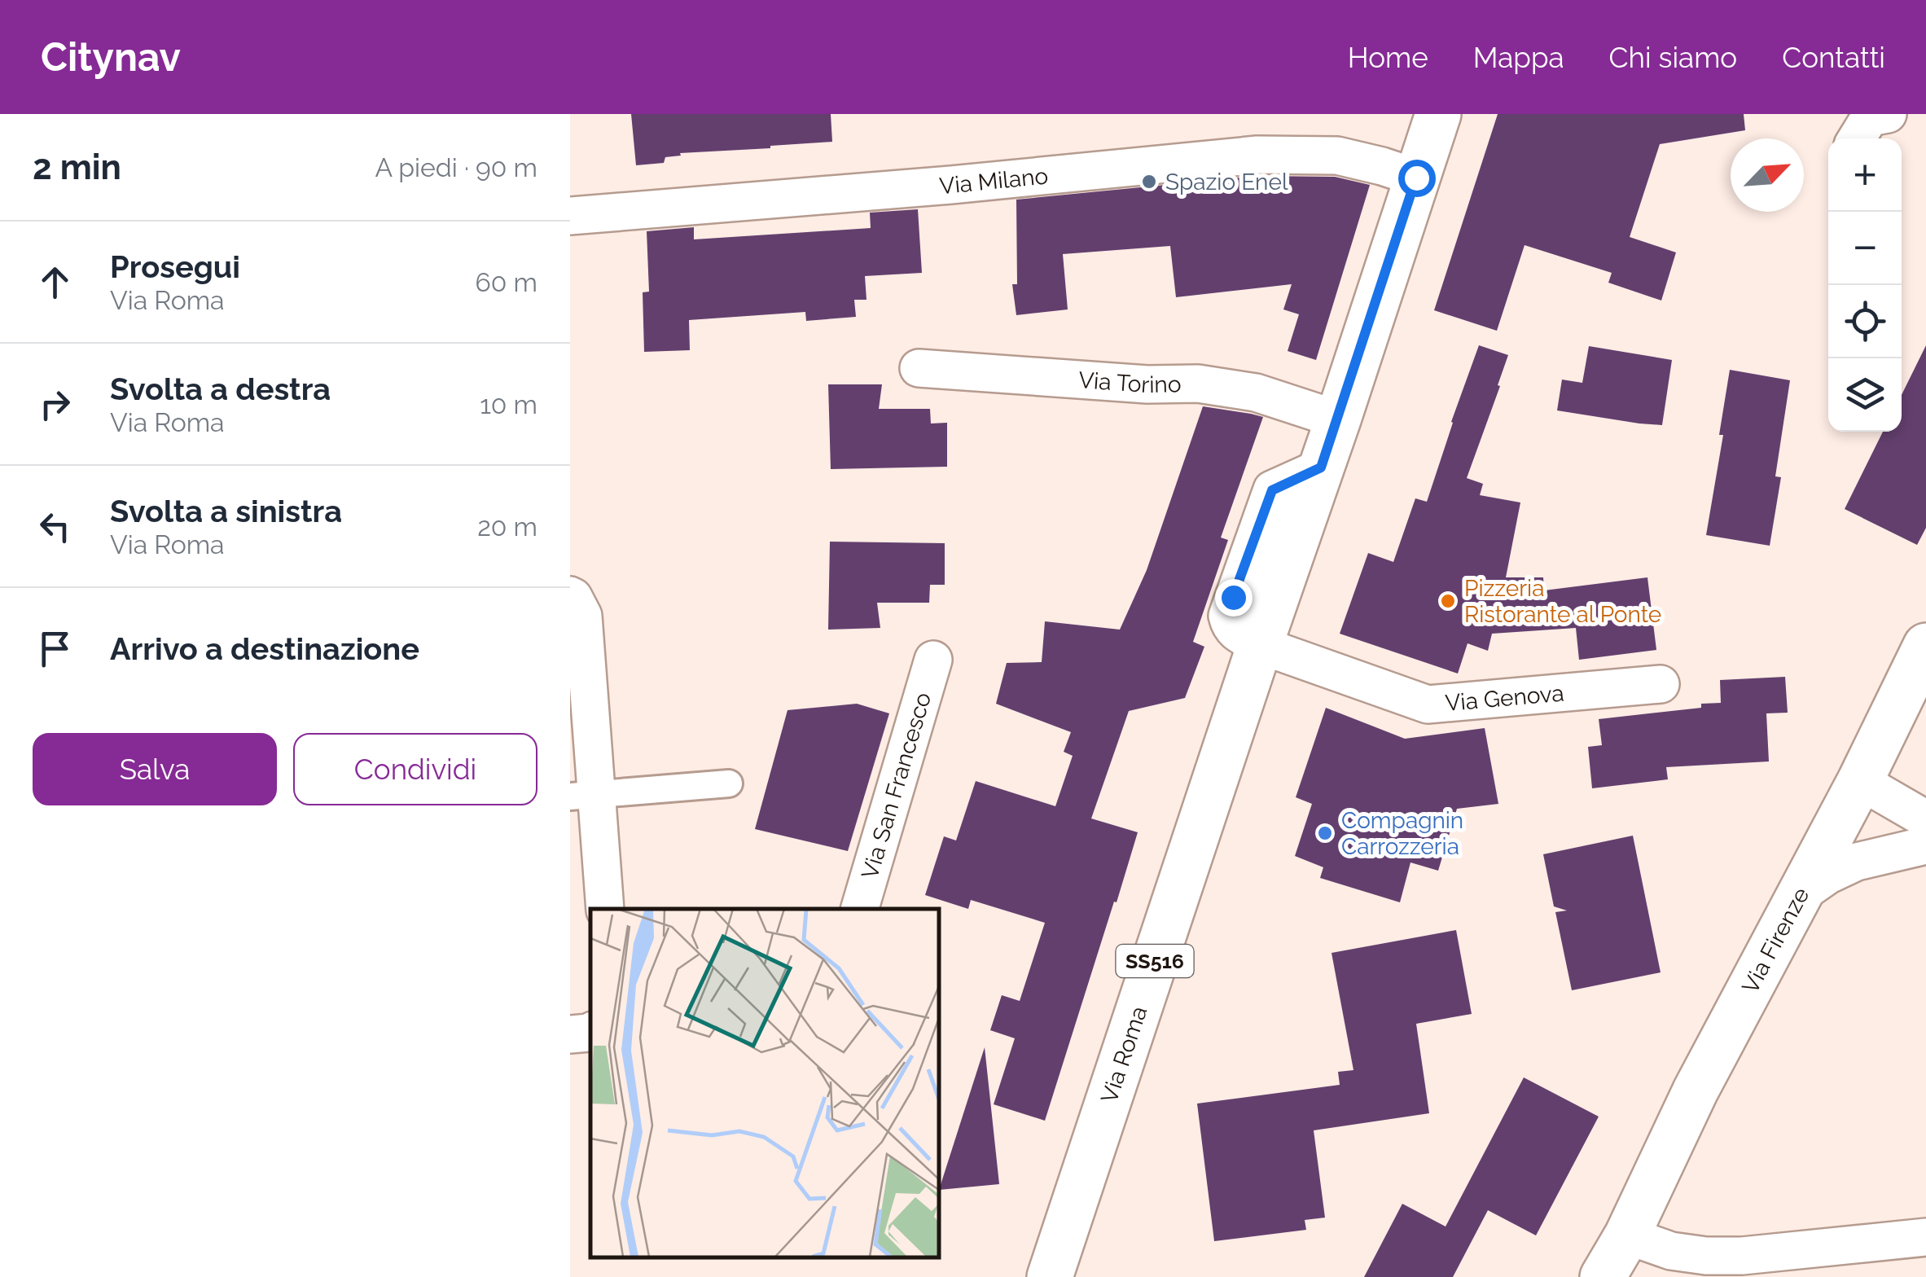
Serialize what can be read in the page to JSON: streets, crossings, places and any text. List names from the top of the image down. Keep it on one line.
{"streets":{"main road":["Via Firenze","SS516","Via Roma"],"street":["Via Milano","Via Torino","Via Genova","Via San Francesco"]},"crossings":[["Via Milano","Via Roma"],["Via Torino","Via Roma"],["Via Genova","Via Roma"]],"places":["Spazio Enel","Pizzeria Ristorante al Ponte","Compagnin Carrozzeria"],"north":"top right","page":{"header":"Citynav","nav":["Home","Mappa","Chi siamo","Contatti"],"heading":["2 min","A piedi · 90 m"],"map_buttons":["+","−"],"list":[["Prosegui","Via Roma","60 m"],["Svolta a destra","Via Roma","10 m"],["Svolta a sinistra","Via Roma","20 m"],"Arrivo a destinazione"],"buttons":["Salva","Condividi"]}}
